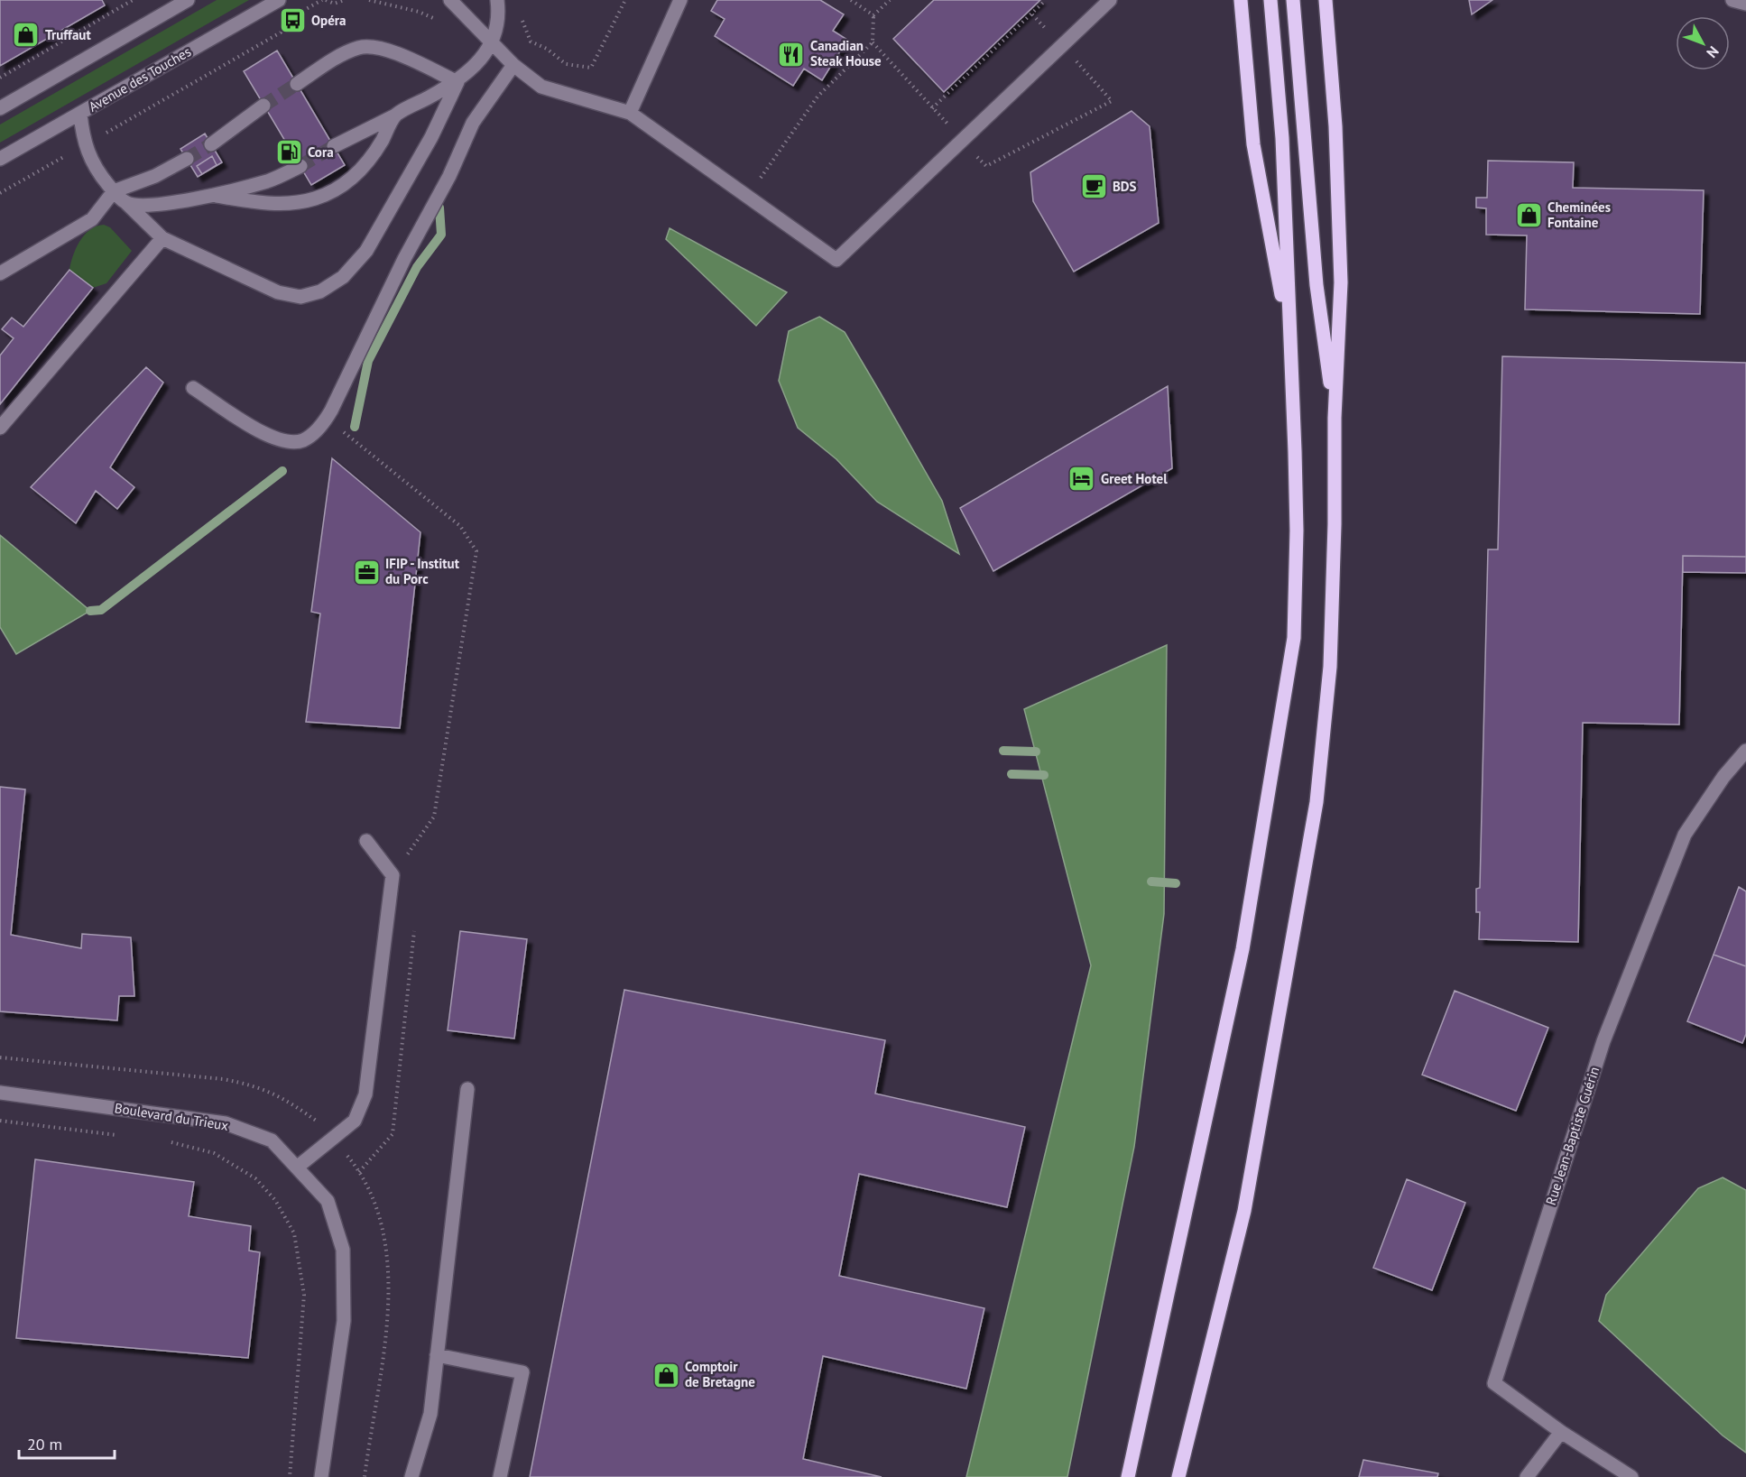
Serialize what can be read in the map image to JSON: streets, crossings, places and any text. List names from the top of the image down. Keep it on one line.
{"streets":{"street":["Avenue des Touches","Boulevard du Trieux","Rue Jean-Baptiste Guérin"]},"places":{"bus stop":["Opéra"],"shop":["Truffaut","Cheminées Fontaine","Comptoir de Bretagne"],"restaurant":["Canadian Steak House"],"fuel station":["Cora"],"cafe":["BDS"],"hotel":["Greet Hotel"],"office":["IFIP - Institut du Porc"]},"scale_bar":"20 m","north":"bottom right"}
